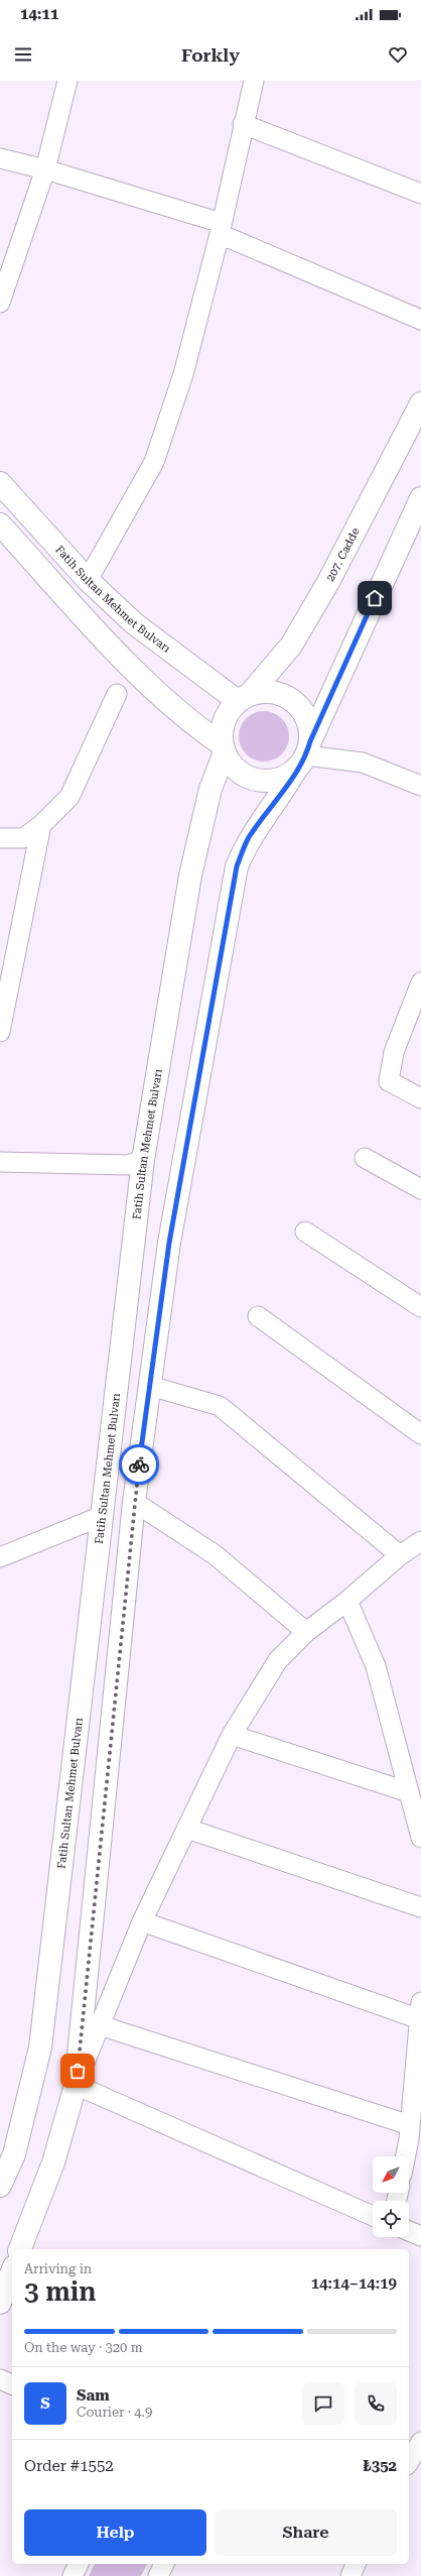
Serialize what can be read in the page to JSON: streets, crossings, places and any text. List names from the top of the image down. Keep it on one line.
{"streets":{"main road":["207. Cadde","Fatih Sultan Mehmet Bulvarı"]},"crossings":[["207. Cadde","Fatih Sultan Mehmet Bulvarı"]],"north":"bottom left","page":{"status":"14:11","header":"Forkly","heading":["3 min","Arriving in","14:14–14:19"],"panel":["Sam","Courier · 4.9","Order #1552","₺352"],"bar":"On the way · 320 m","round":"S","buttons":["Help","Share"]}}
